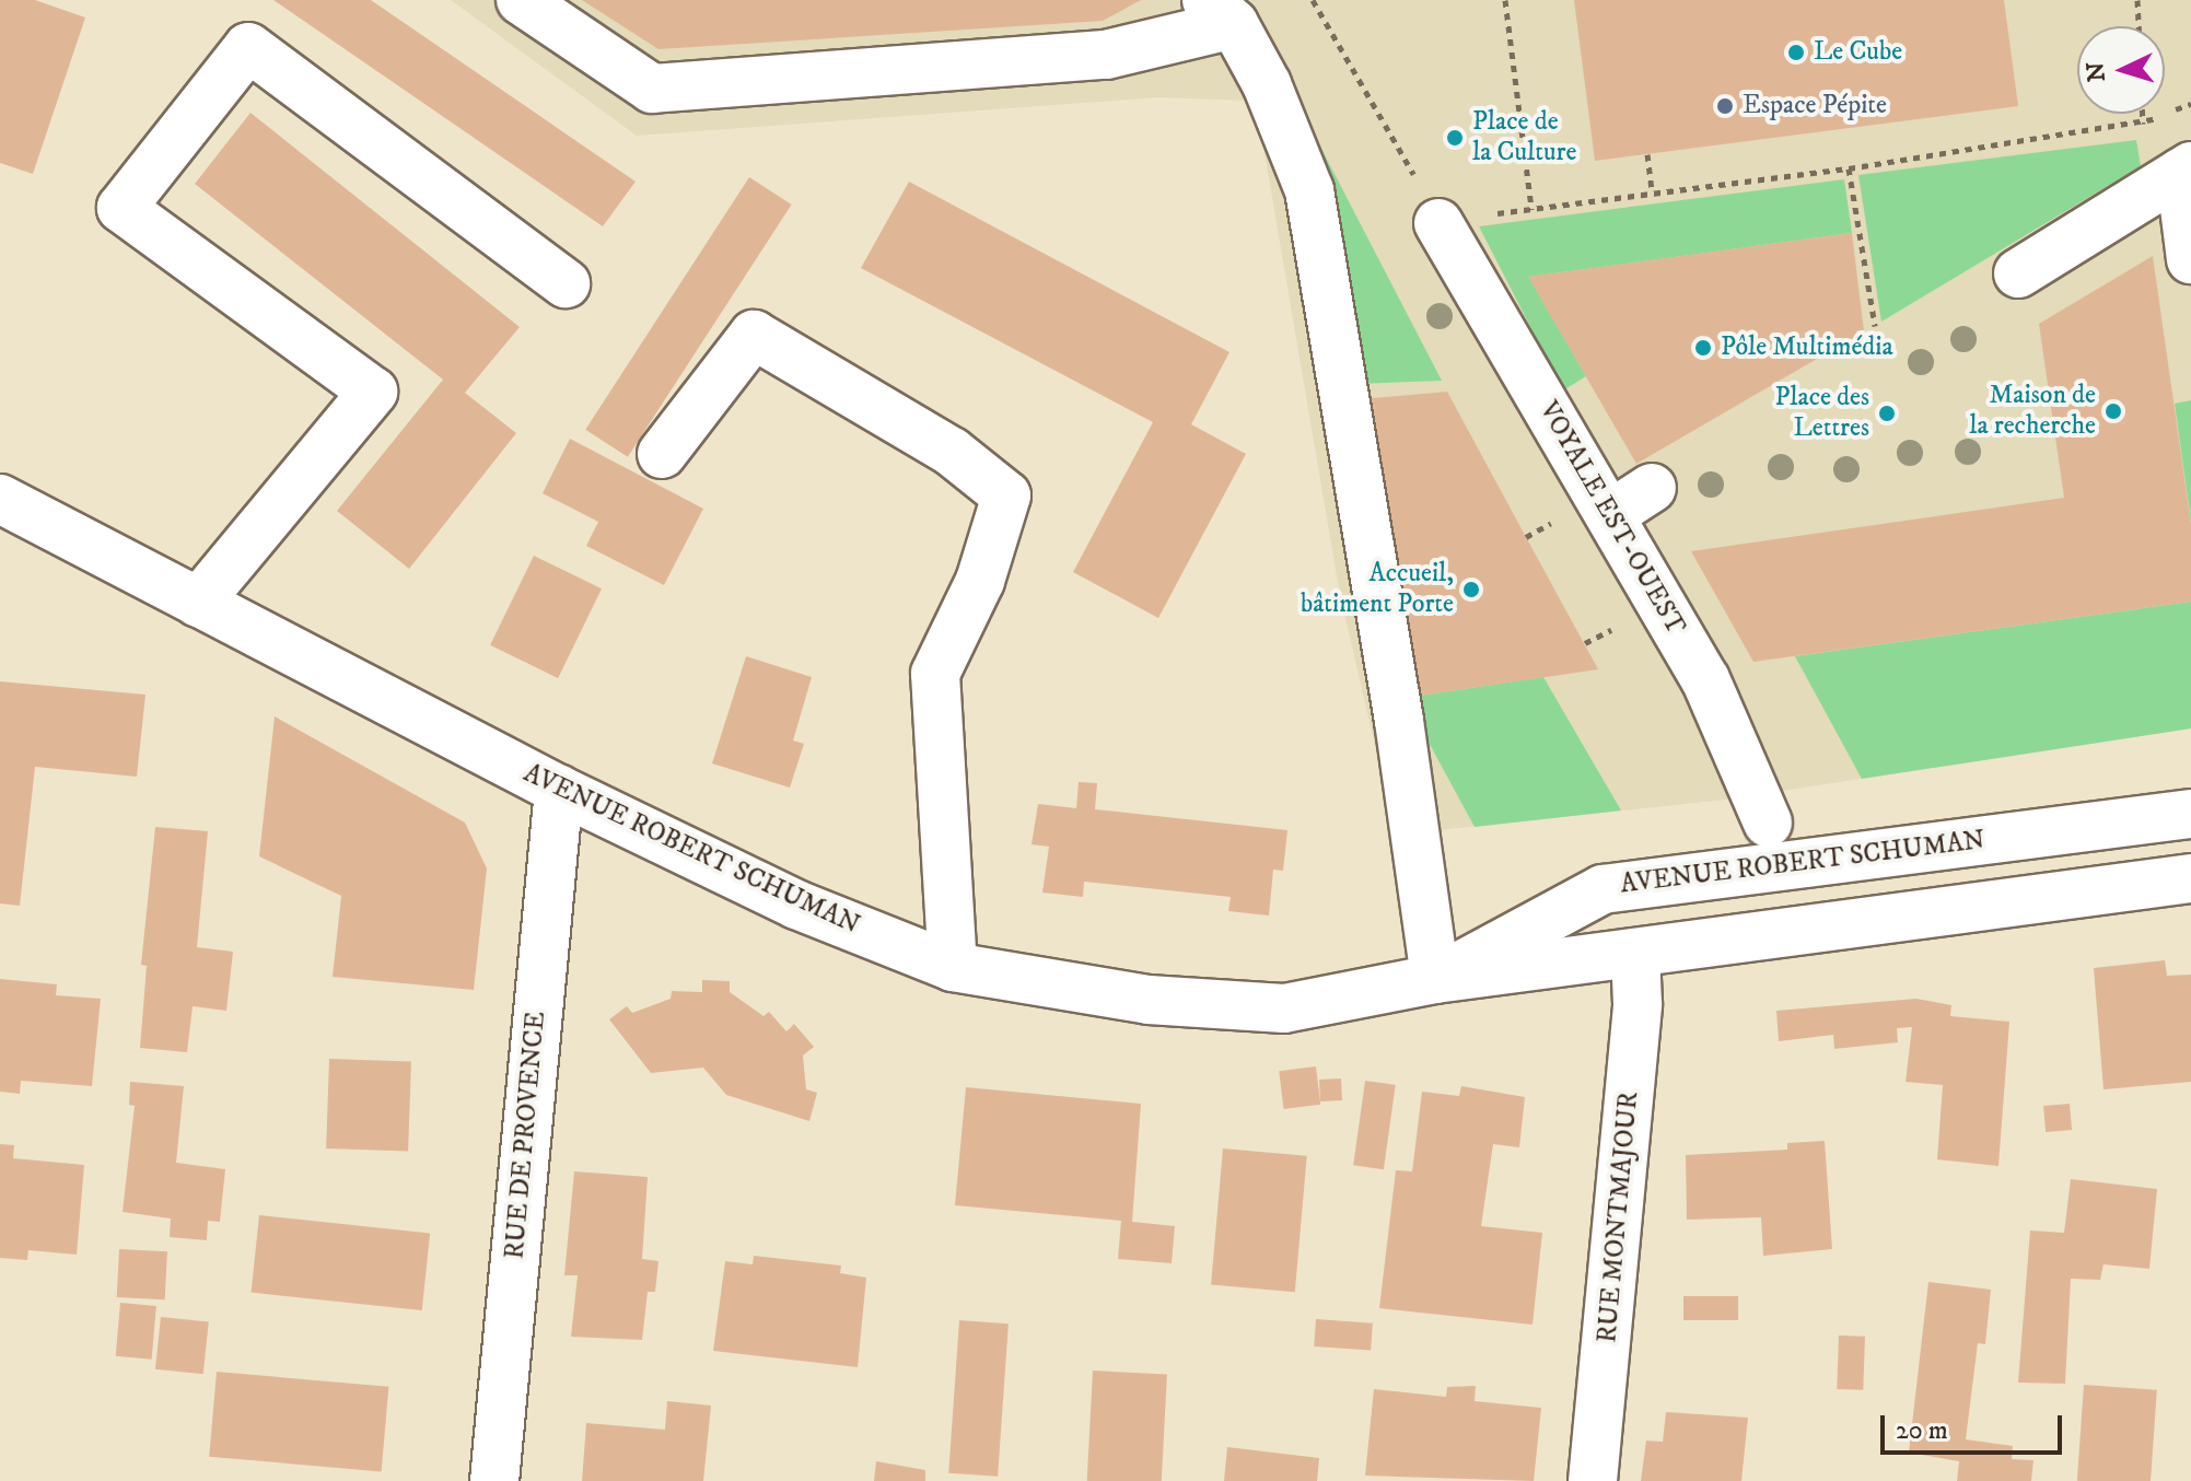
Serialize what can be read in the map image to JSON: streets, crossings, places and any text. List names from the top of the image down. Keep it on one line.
{"streets":{"street":["VOYALE EST-OUEST","AVENUE ROBERT SCHUMAN","RUE DE PROVENCE","RUE MONTMAJOUR"]},"crossings":[["AVENUE ROBERT SCHUMAN","RUE DE PROVENCE"],["AVENUE ROBERT SCHUMAN","RUE MONTMAJOUR"]],"places":["Le Cube","Espace Pépite","Place de la Culture","Pôle Multimédia","Maison de la recherche","Place des Lettres","Accueil, bâtiment Porte"],"scale_bar":"20 m","north":"left"}
